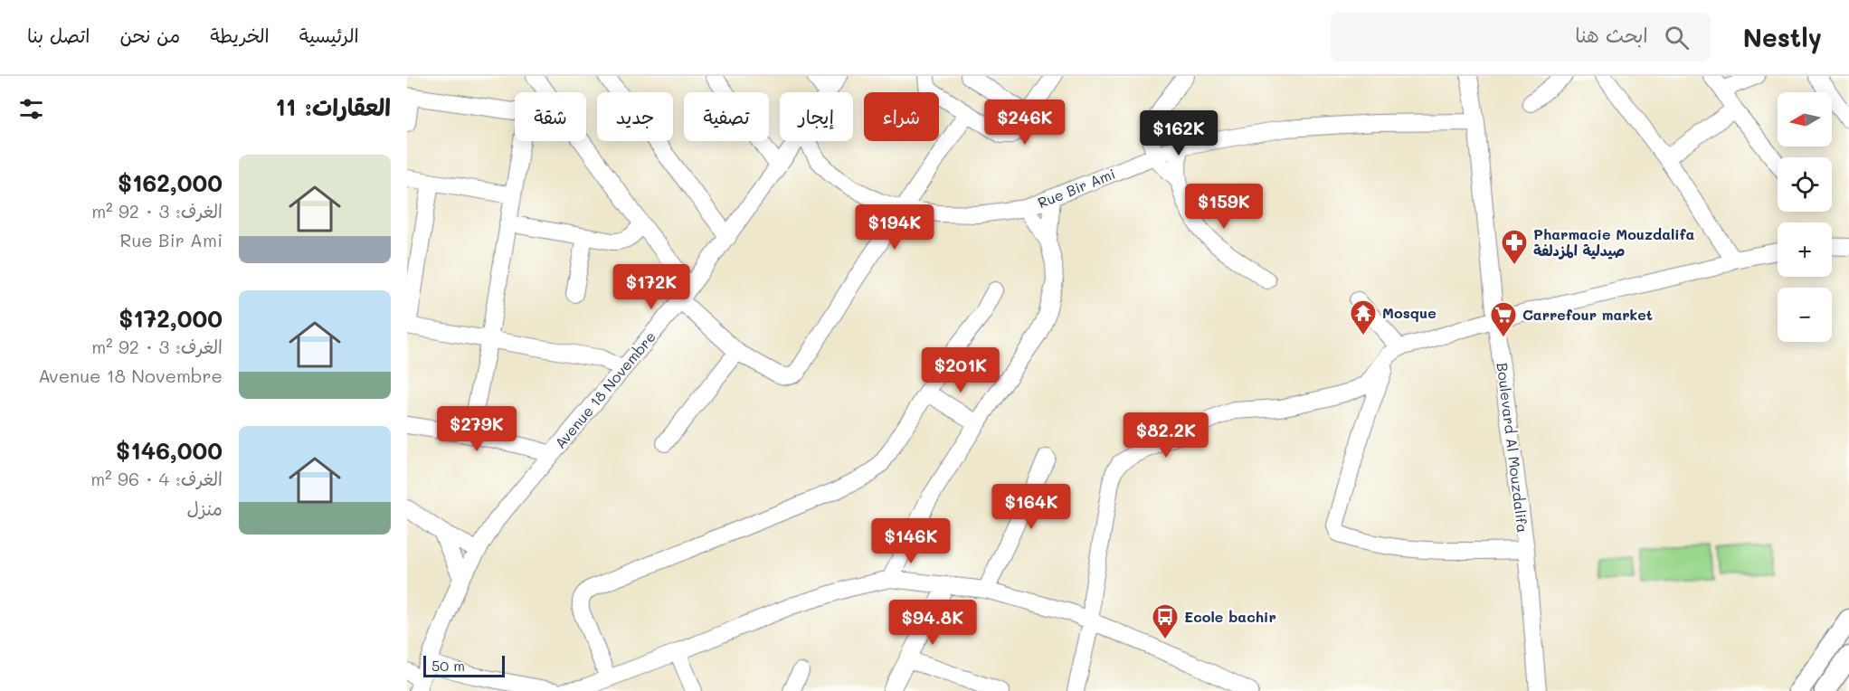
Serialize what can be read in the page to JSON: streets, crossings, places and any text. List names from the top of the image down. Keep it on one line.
{"streets":{"street":["Rue Bir Ami","Avenue 18 Novembre","Boulevard Al Mouzdalifa"]},"crossings":[["Rue Bir Ami","Boulevard Al Mouzdalifa"]],"places":{"pharmacy":["Pharmacie Mouzdalifa صيدلية المزدلفة"],"temple":["Mosque"],"supermarket":["Carrefour market"],"bus stop":["Ecole bachir"]},"scale_bar":"50 m","north":"left","page":{"header":"Nestly","search":"ابحث هنا","nav":["الرئيسية","الخريطة","من نحن","اتصل بنا"],"heading":"العقارات: 11","map_buttons":["+","−"],"chip":["شراء","إيجار","تصفية","جديد","شقة"],"price":["$246K","$162K","$159K","$194K","$172K","$201K","$279K","$82.2K","$164K","$146K","$94.8K"],"list":[{"name":"$162,000","note":"الغرف: 3 · 92 m² · Rue Bir Ami"},{"name":"$172,000","note":"الغرف: 3 · 92 m² · Avenue 18 Novembre"},{"name":"$146,000","note":"الغرف: 4 · 96 m² · منزل"}],"scale":"50 m"}}
